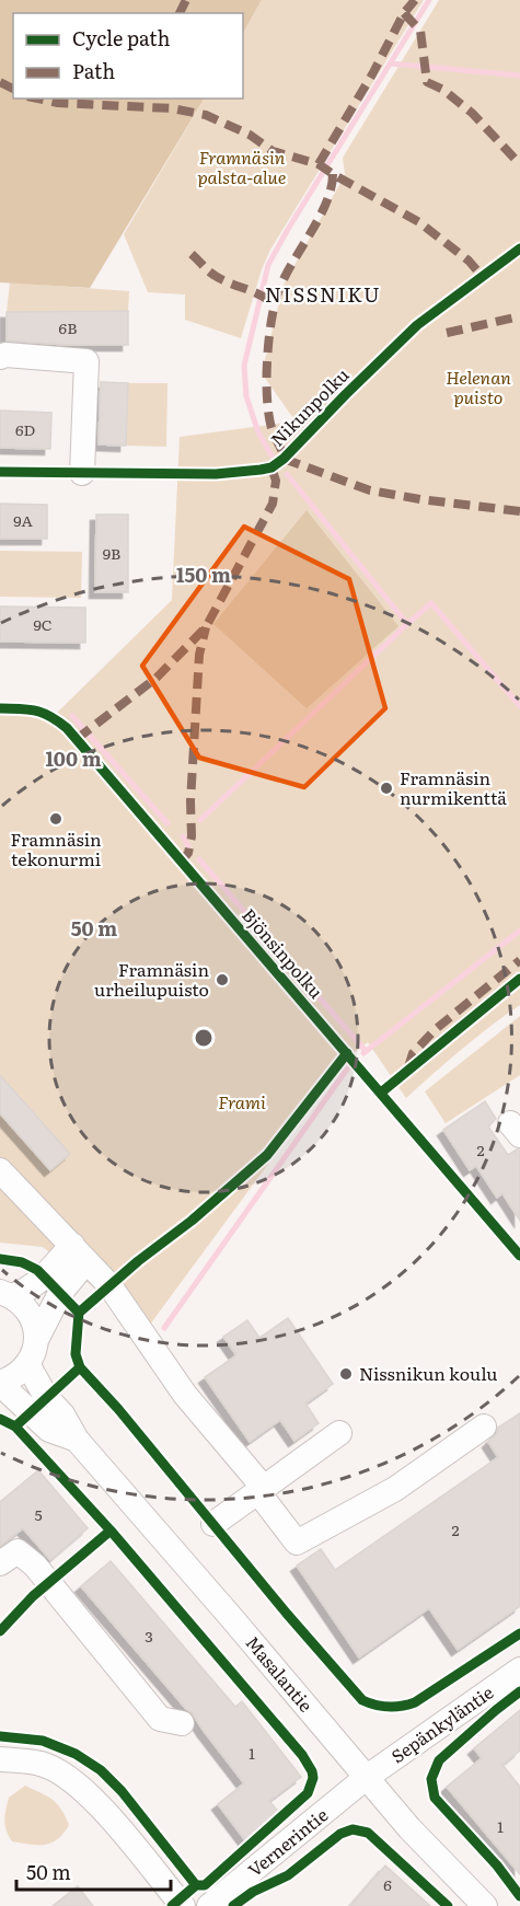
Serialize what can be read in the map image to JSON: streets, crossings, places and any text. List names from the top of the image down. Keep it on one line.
{"streets":{"street":["Masalantie","Sepänkyläntie","Vernerintie"],"cycle path":["Nikunpolku","Bjönsinpolku"]},"crossings":[["Masalantie","Sepänkyläntie"],["Masalantie","Vernerintie"],["Sepänkyläntie","Vernerintie"]],"districts":["NISSNIKU"],"parks":["Framnäsin palsta-alue","Helenan puisto","Frami"],"places":["Framnäsin nurmikenttä","Framnäsin tekonurmi","Framnäsin urheilupuisto","Nissnikun koulu"],"house_numbers":["6B","6D","9A","9B","9C","2","5","2","3","1","1","6"],"legend":["Cycle path","Path"],"scale_bar":"50 m","rings":["150 m","100 m","50 m"]}
